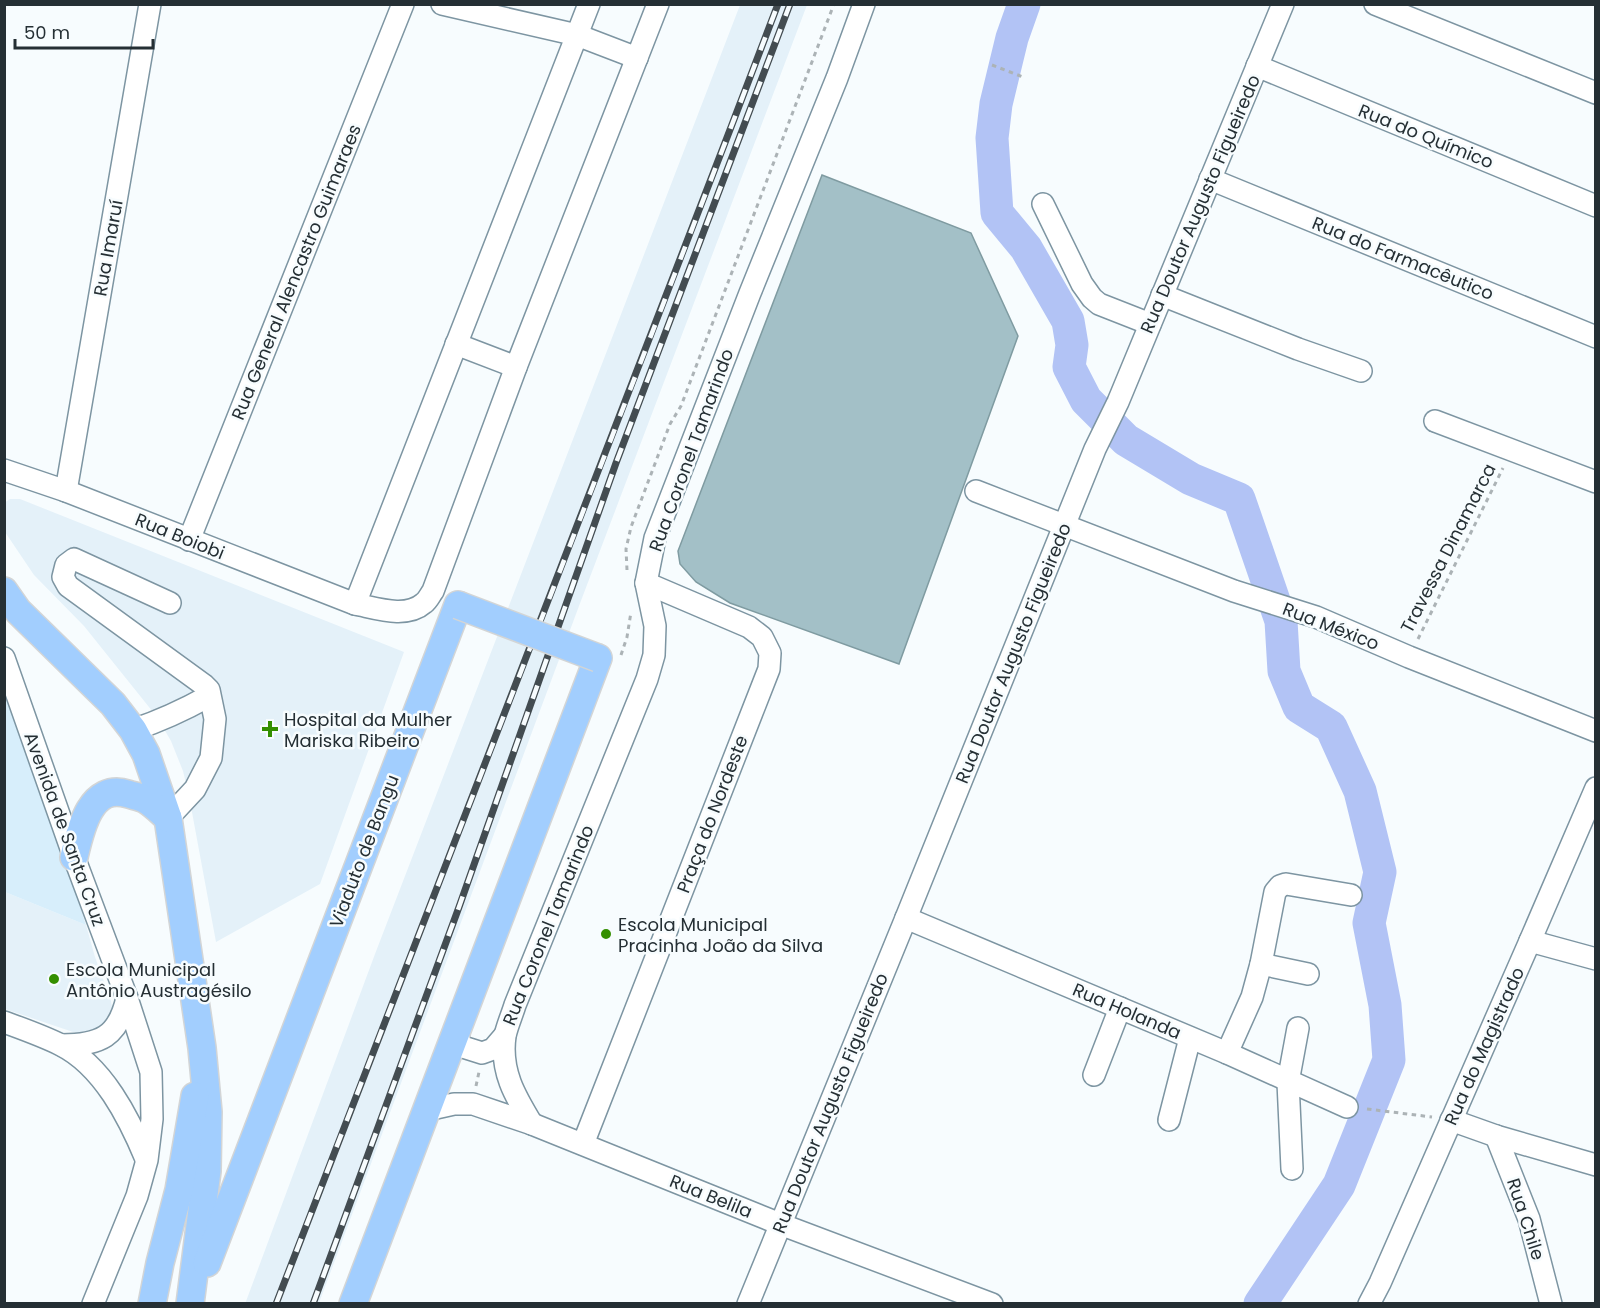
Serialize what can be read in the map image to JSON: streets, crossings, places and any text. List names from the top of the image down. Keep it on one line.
{"streets":{"main road":["Viaduto de Bangu"],"street":["Rua do Químico","Rua Doutor Augusto Figueiredo","Rua Imaruí","Rua do Farmacêutico","Rua General Alencastro Guimaraes","Rua Coronel Tamarindo","Rua Boiobi","Rua México","Praça do Nordeste","Avenida de Santa Cruz","Rua Holanda","Rua do Magistrado","Rua Belila","Rua Chile"],"path":["Travessa Dinamarca"]},"crossings":[["Rua do Químico","Rua Doutor Augusto Figueiredo"],["Rua Doutor Augusto Figueiredo","Rua do Farmacêutico"],["Rua Doutor Augusto Figueiredo","Rua México"],["Rua Doutor Augusto Figueiredo","Rua Holanda"],["Rua Doutor Augusto Figueiredo","Rua Belila"],["Rua Imaruí","Rua Boiobi"],["Rua General Alencastro Guimaraes","Rua Boiobi"],["Rua Coronel Tamarindo","Praça do Nordeste"],["Rua Coronel Tamarindo","Viaduto de Bangu"],["Rua Coronel Tamarindo","Rua Belila"],["Travessa Dinamarca","Rua México"],["Praça do Nordeste","Rua Belila"]],"places":{"health":["Hospital da Mulher Mariska Ribeiro"],"other":["Escola Municipal Pracinha João da Silva","Escola Municipal Antônio Austragésilo"]},"scale_bar":"50 m"}
